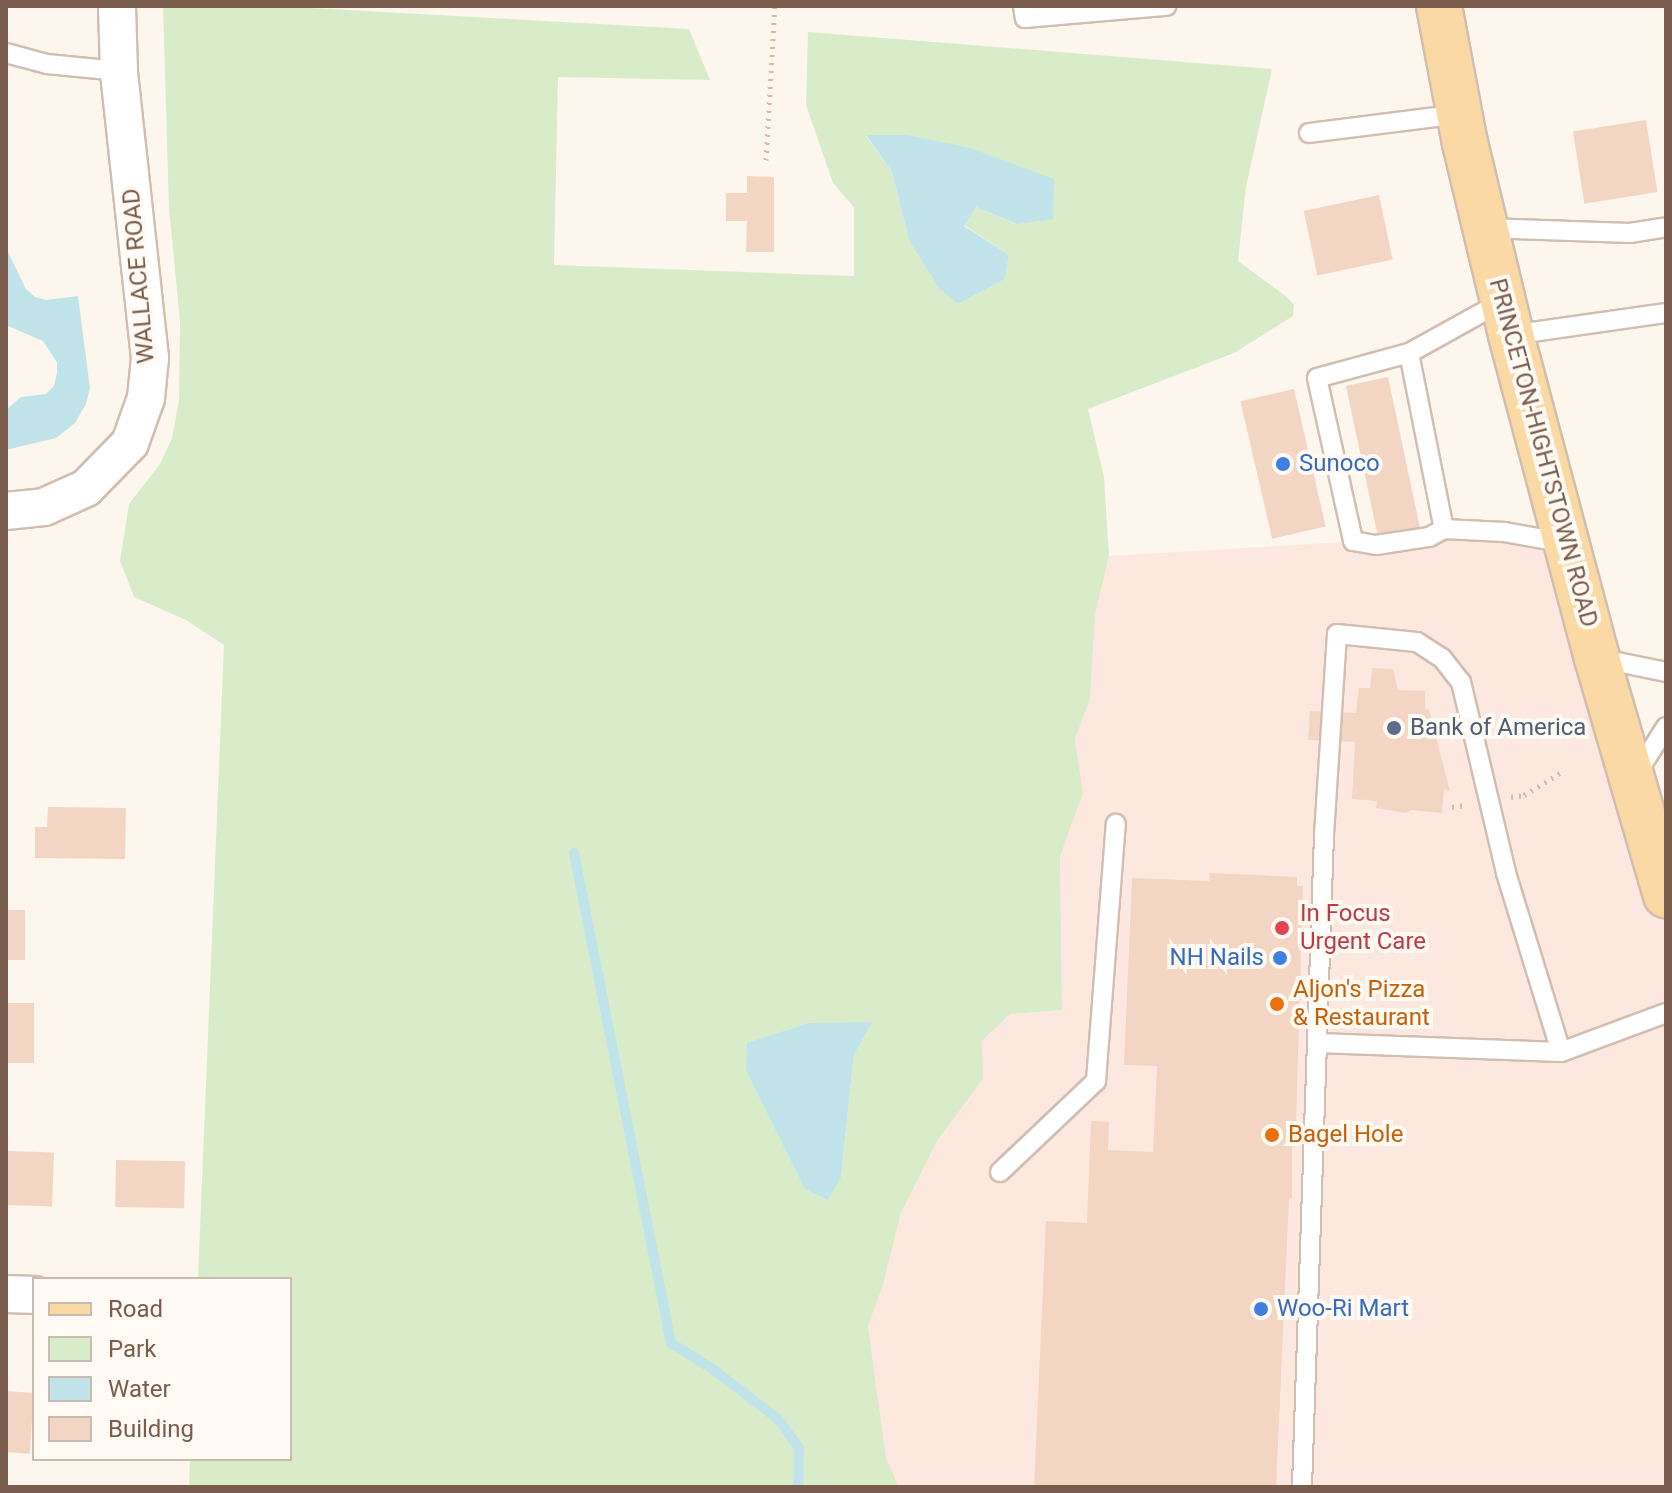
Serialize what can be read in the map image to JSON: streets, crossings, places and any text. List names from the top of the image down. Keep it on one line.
{"streets":{"main road":["PRINCETON-HIGHTSTOWN ROAD"],"street":["WALLACE ROAD"]},"places":["Sunoco","Bank of America","In Focus Urgent Care","NH Nails","Aljon's Pizza & Restaurant","Bagel Hole","Woo-Ri Mart"],"legend":["Road","Park","Water","Building"]}
